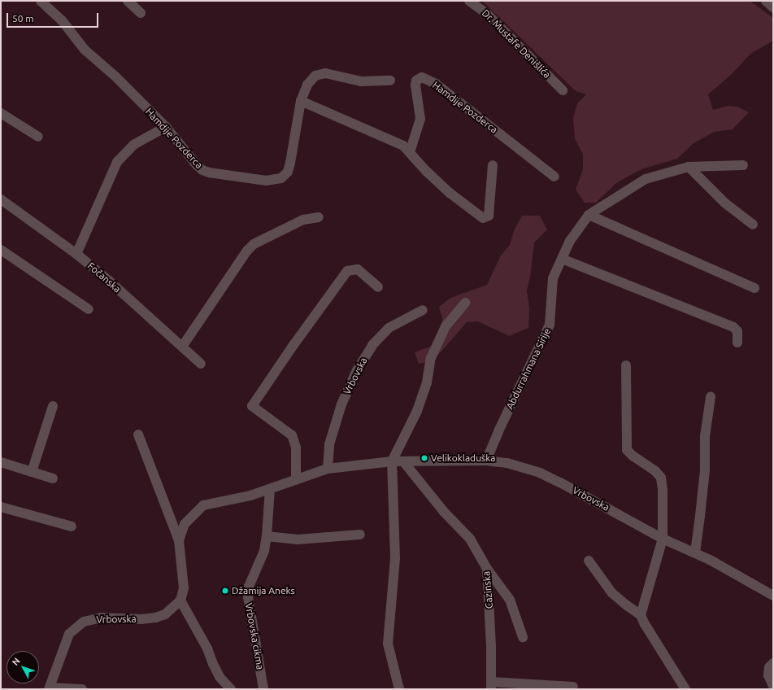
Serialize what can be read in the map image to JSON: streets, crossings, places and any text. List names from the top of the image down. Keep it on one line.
{"streets":{"street":["Dr. Mustafe Denišlića","Hamdije Pozderca","Fočanska","Abdurrahmana Sirije","Vrbovska","Cazinska","Vrbovska cikma"]},"crossings":[["Abdurrahmana Sirije","Vrbovska"],["Vrbovska","Cazinska"],["Vrbovska","Vrbovska cikma"]],"places":["Velikokladuška","Džamija Aneks"],"scale_bar":"50 m","north":"top left"}
